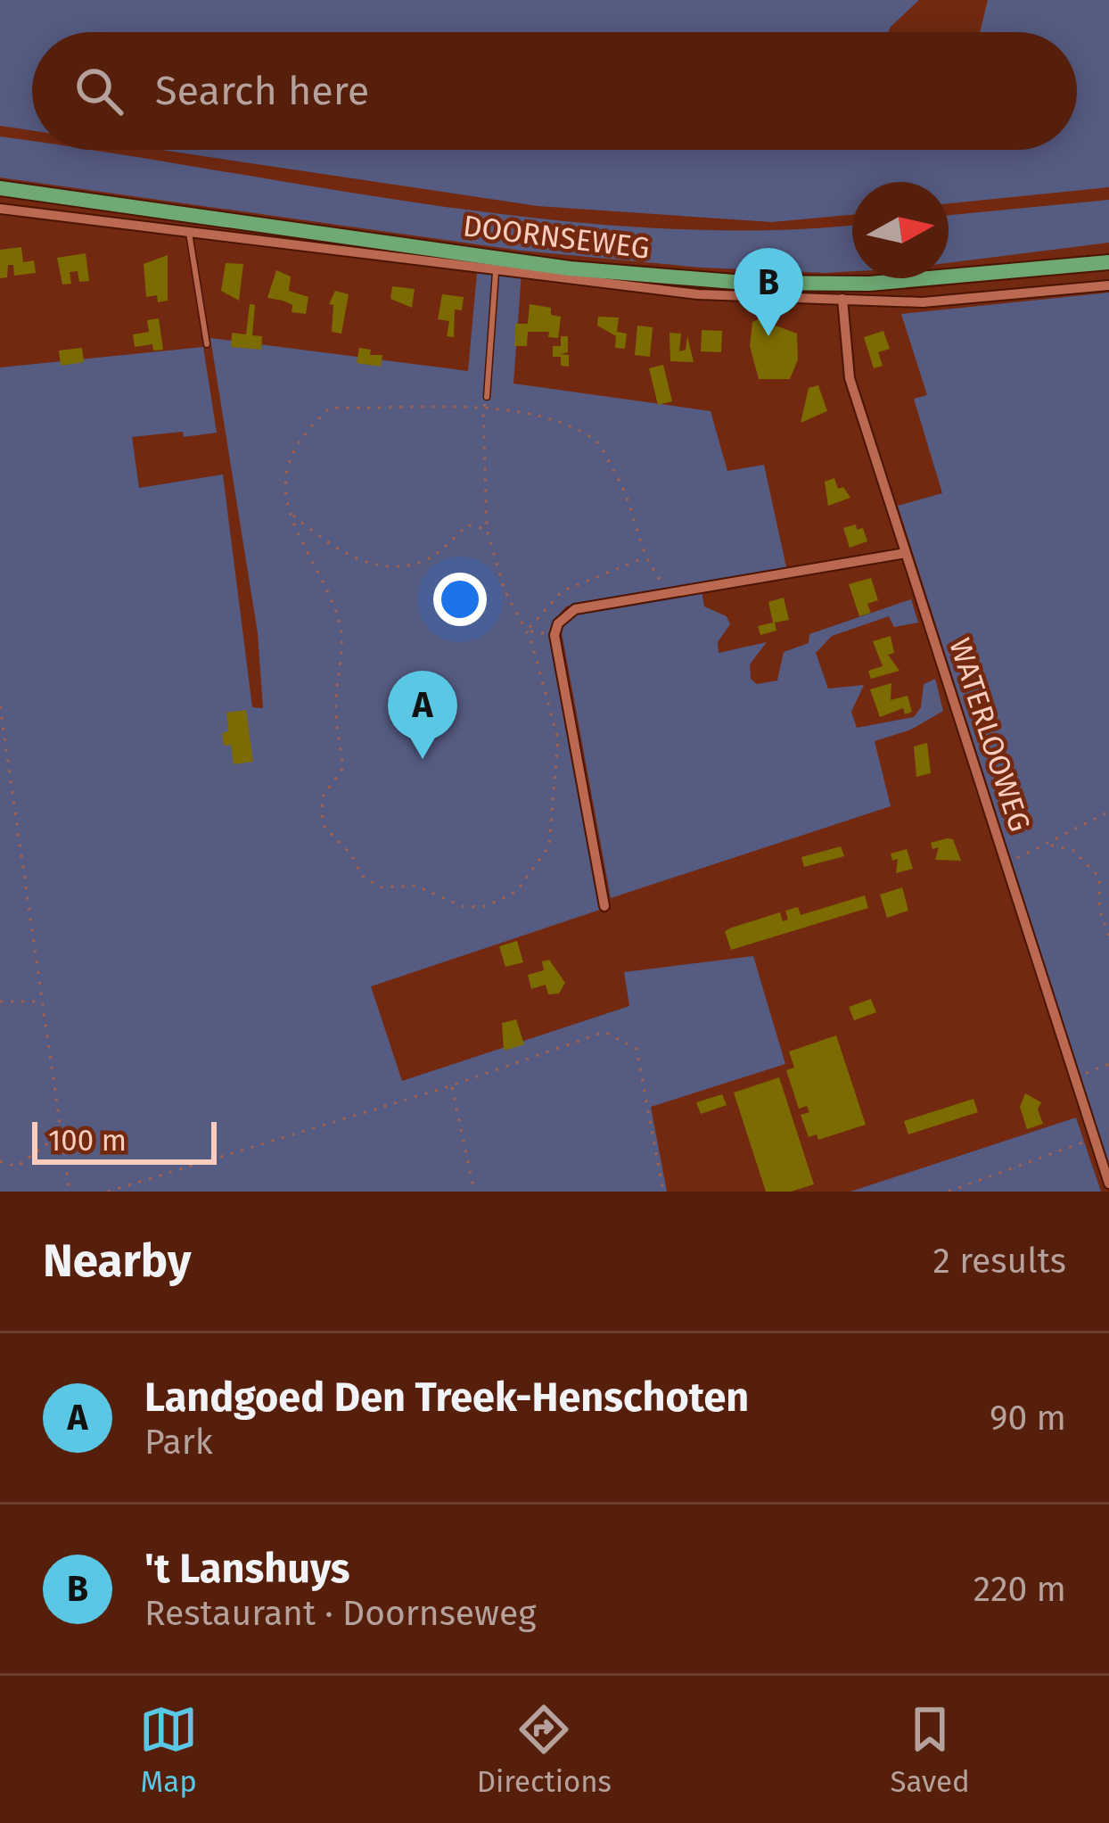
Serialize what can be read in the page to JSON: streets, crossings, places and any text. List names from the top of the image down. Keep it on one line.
{"streets":{"main road":["DOORNSEWEG"],"street":["WATERLOOWEG"]},"crossings":[["DOORNSEWEG","WATERLOOWEG"]],"scale_bar":"100 m","north":"right","page":{"search":"Search here","pins":["B","A"],"scale":"100 m","heading":["Nearby","2 results"],"list":[{"mark":"A","name":"Landgoed Den Treek-Henschoten","note":"Park","value":"90 m"},{"mark":"B","name":"'t Lanshuys","note":"Restaurant · Doornseweg","value":"220 m"}],"nav":["Map","Directions","Saved"]}}
